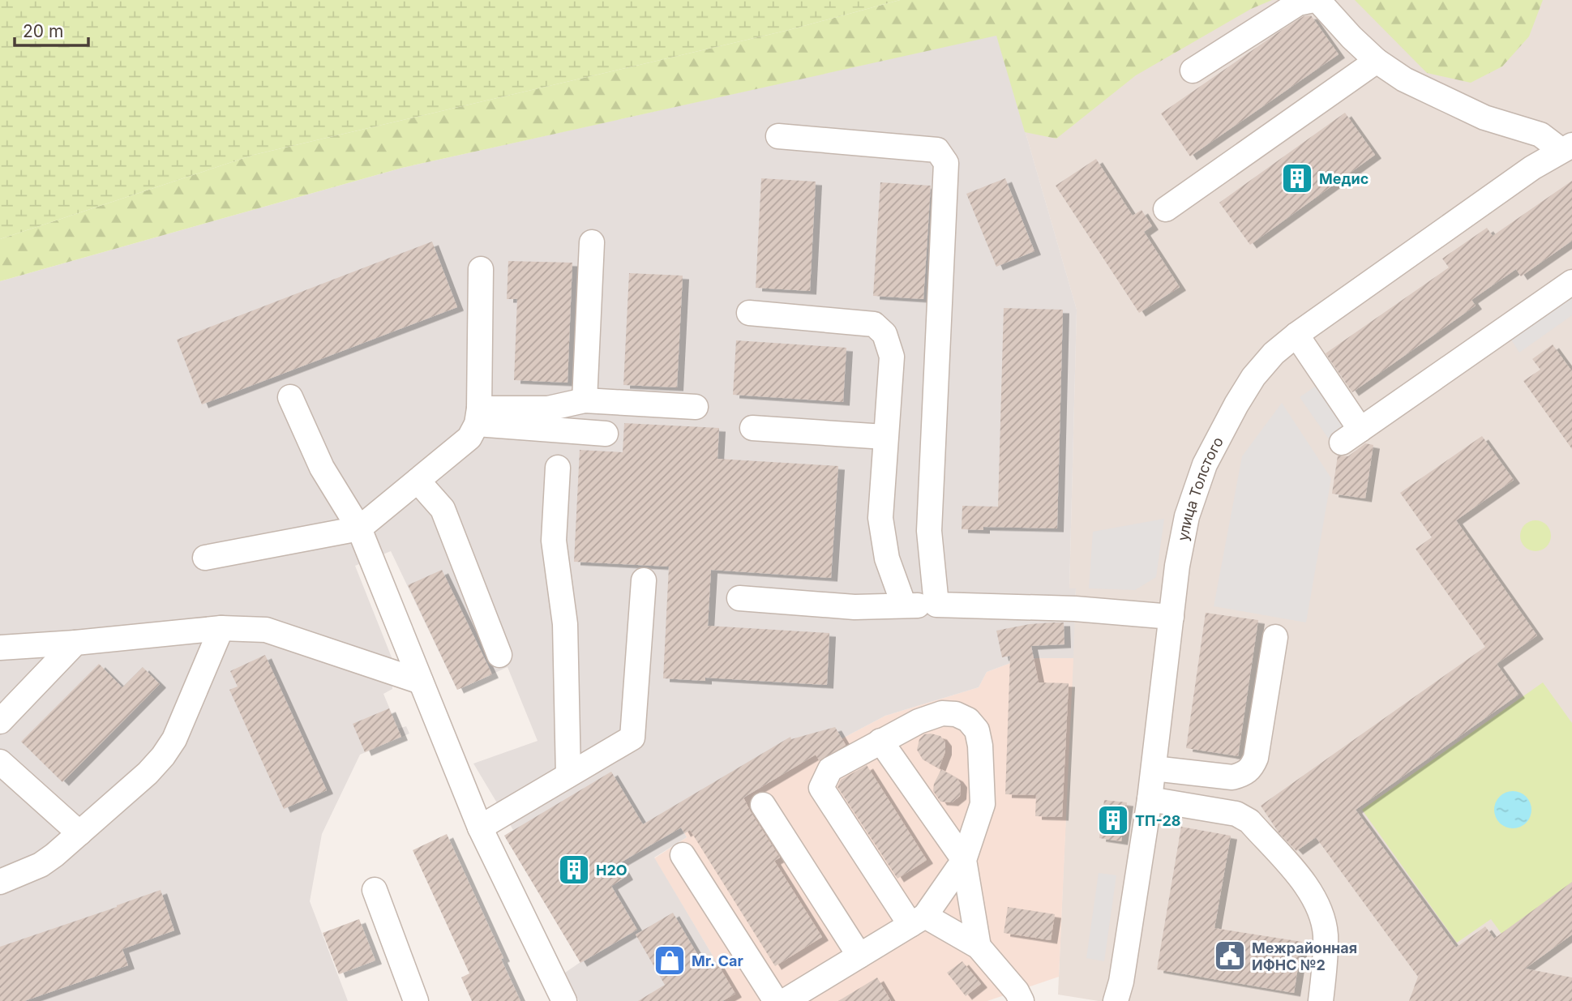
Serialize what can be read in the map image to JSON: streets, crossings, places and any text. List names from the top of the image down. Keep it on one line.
{"streets":{"street":["улица Толстого"]},"places":{"building":["Медис","ТП-28","Н2О"],"public building":["Межрайонная ИФНС №2"],"shop":["Mr. Car"]},"scale_bar":"20 m"}
